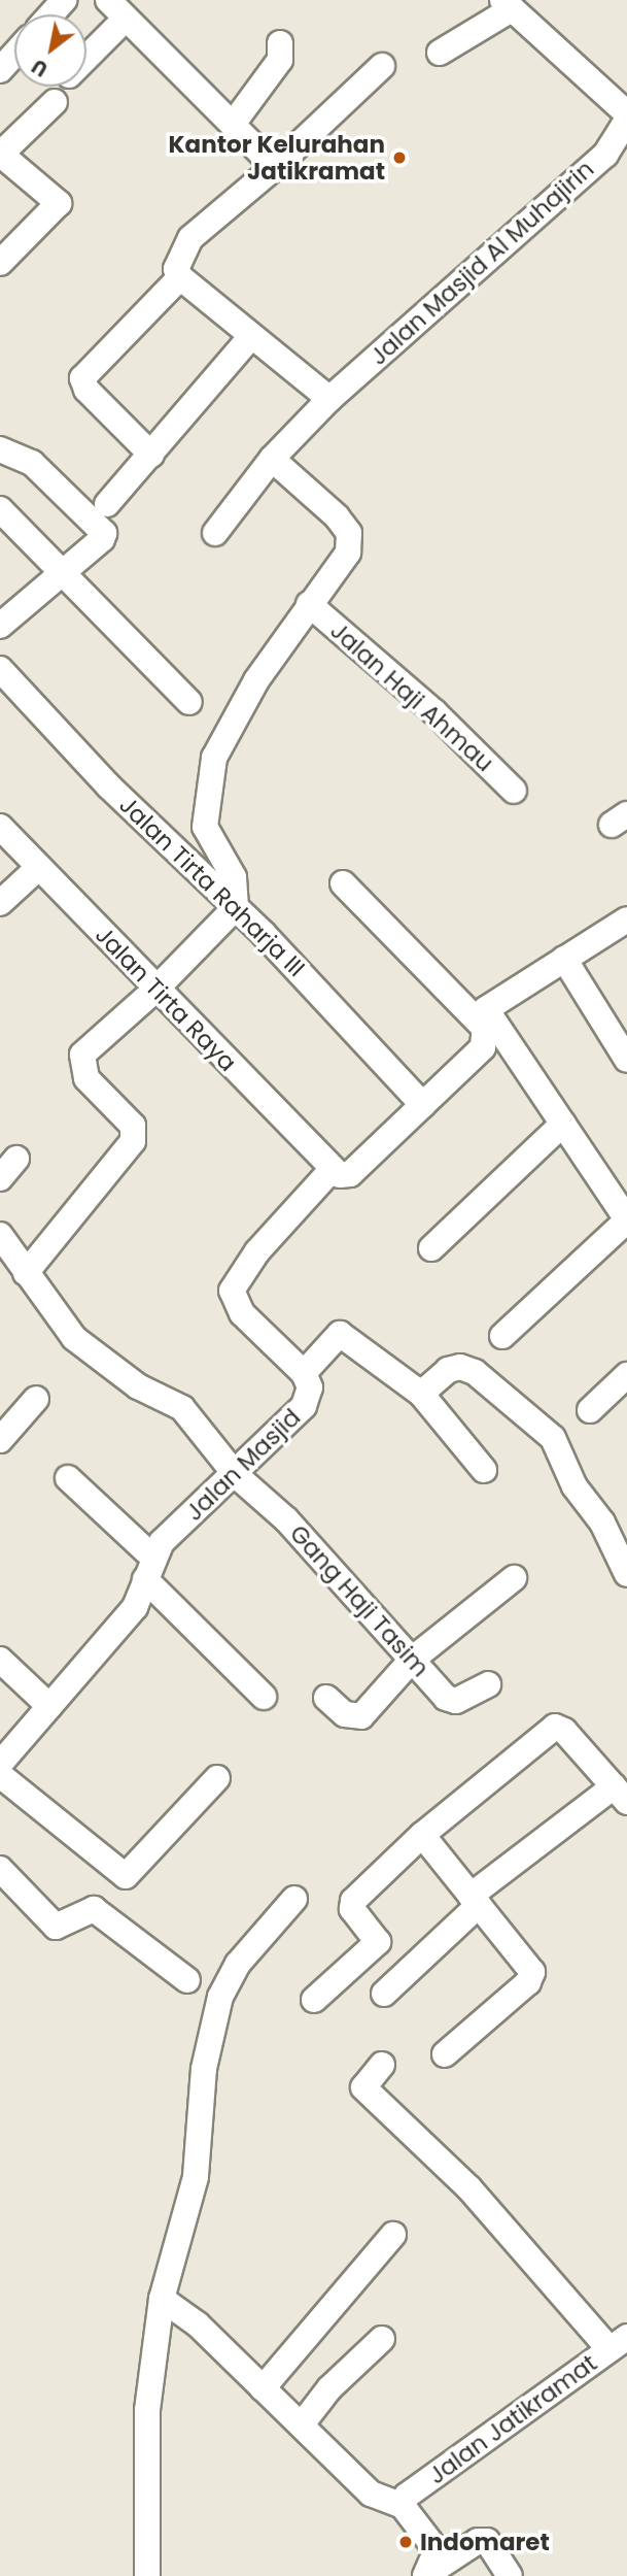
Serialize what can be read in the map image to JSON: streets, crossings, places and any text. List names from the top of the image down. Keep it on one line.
{"streets":{"street":["Jalan Masjid Al Muhajirin","Jalan Haji Ahmau","Jalan Tirta Raharja III","Jalan Tirta Raya","Jalan Masjid","Gang Haji Tasim","Jalan Jatikramat"]},"crossings":[["Jalan Tirta Raya","Jalan Masjid"],["Jalan Masjid","Gang Haji Tasim"]],"places":["Kantor Kelurahan Jatikramat","Indomaret"],"north":"bottom left"}
